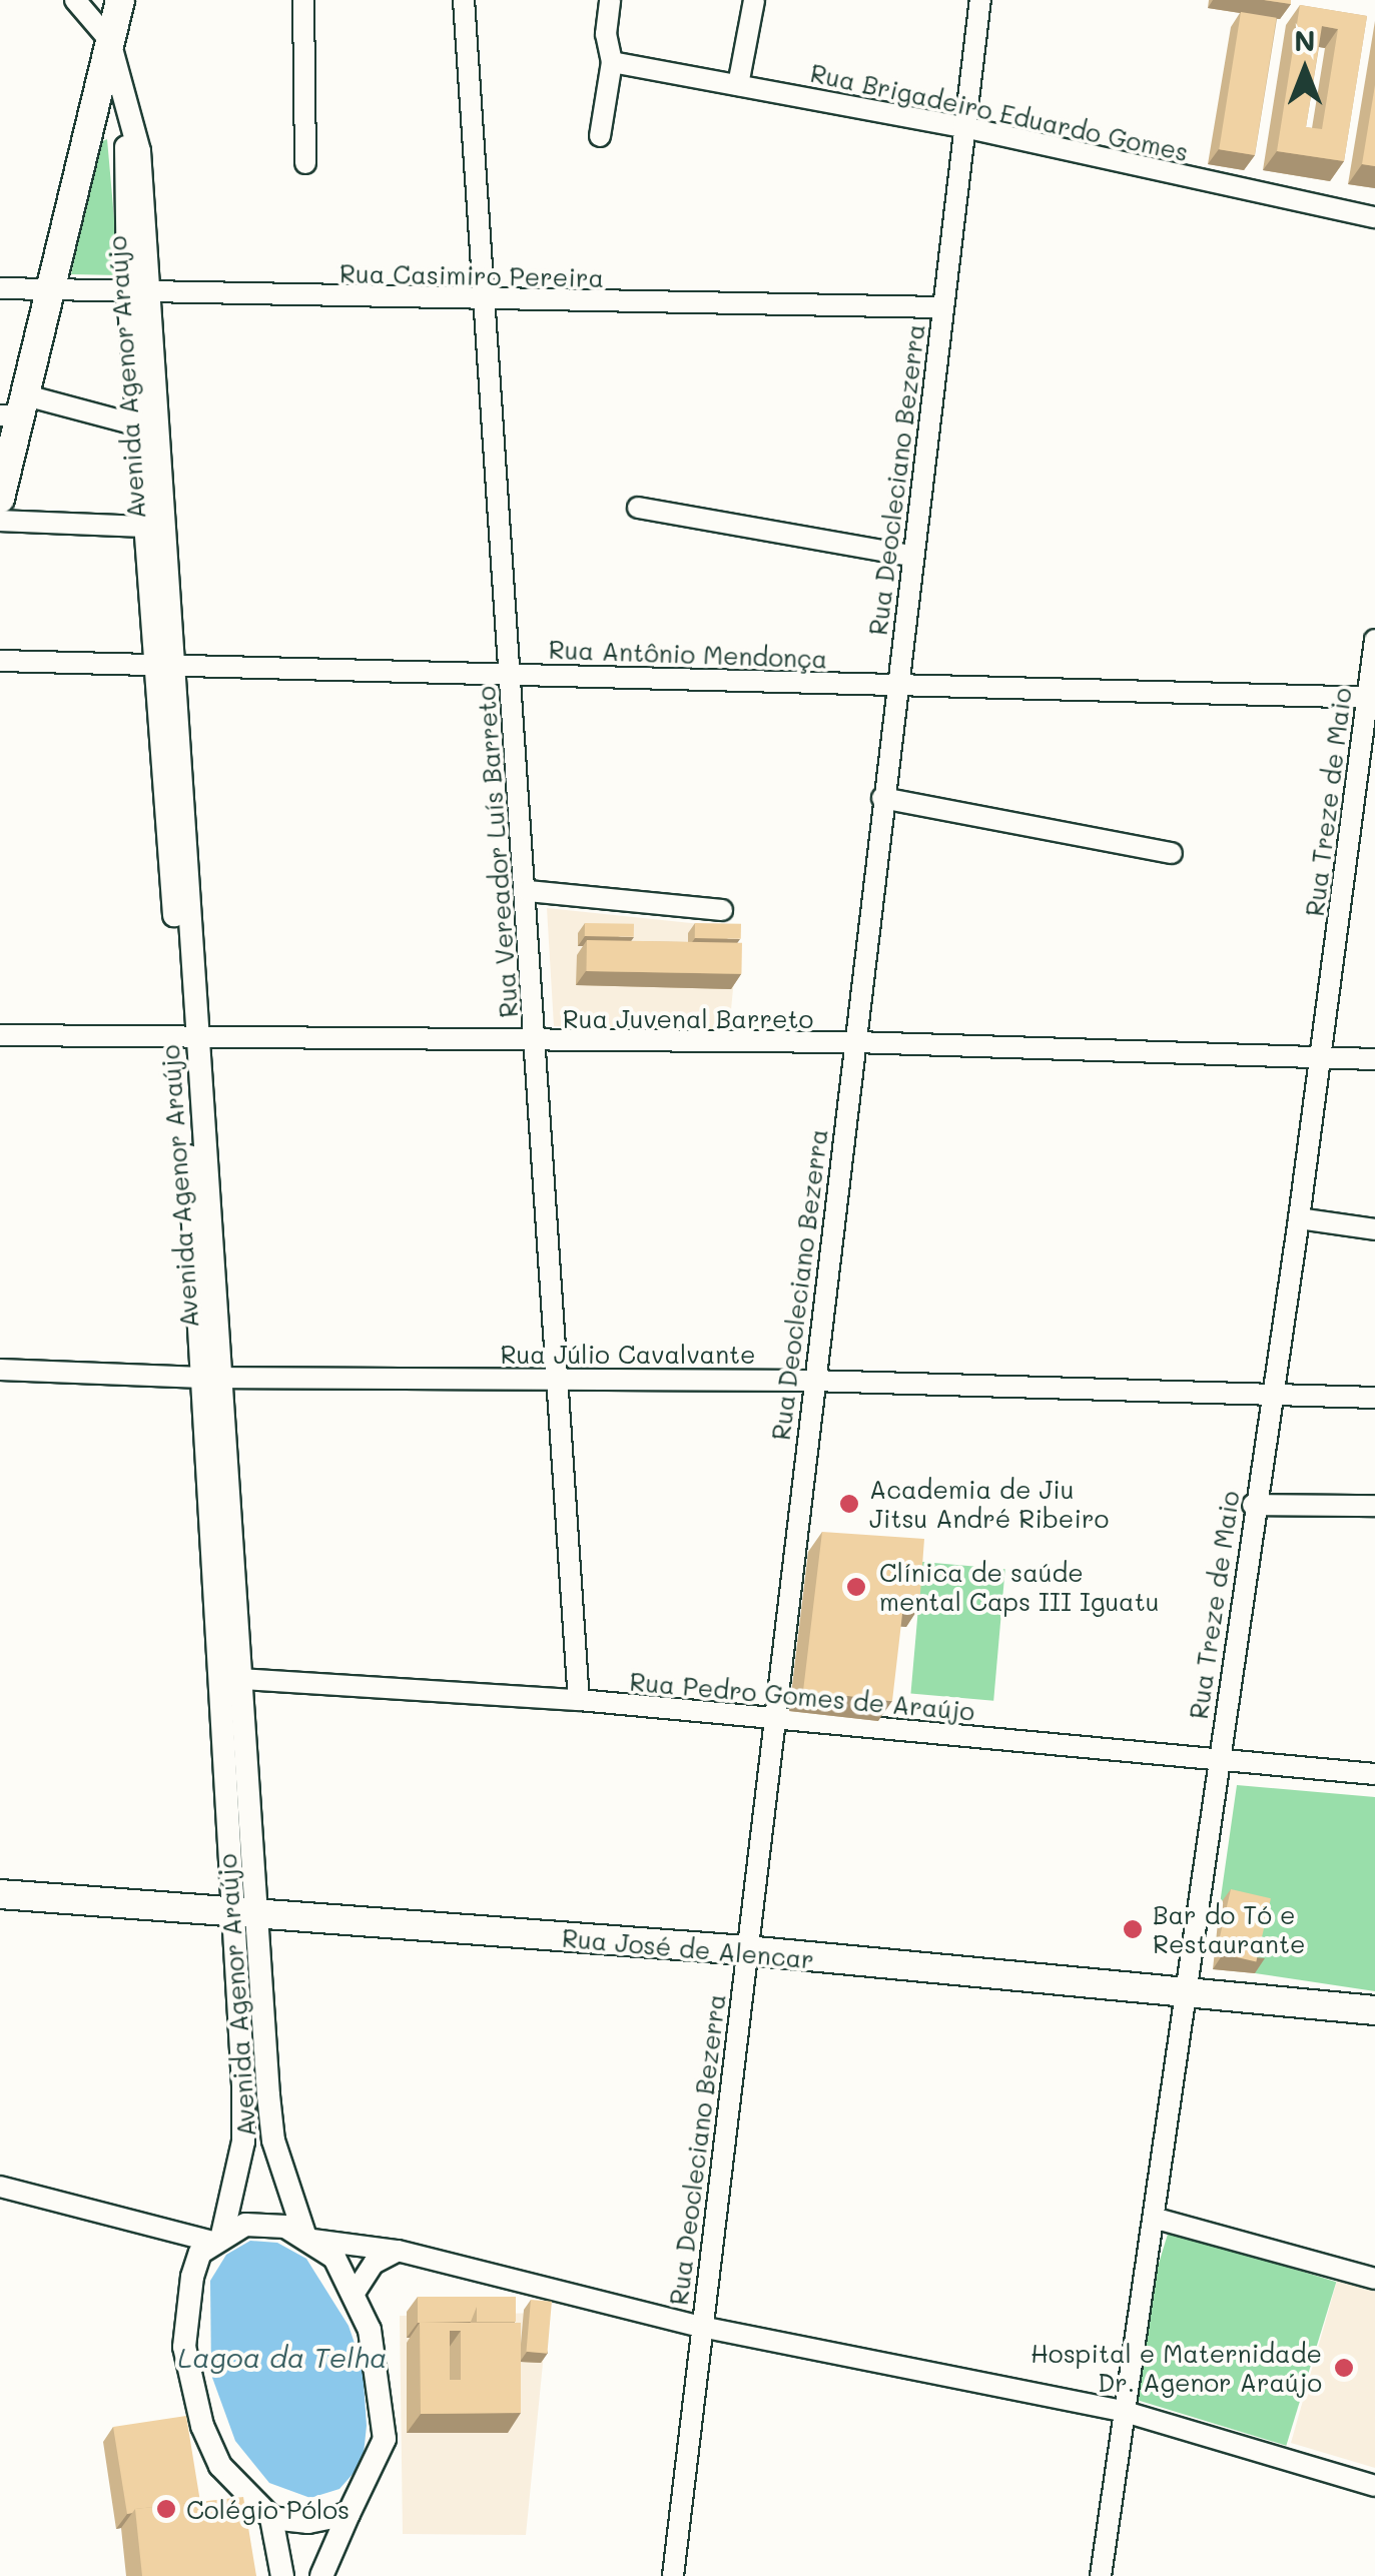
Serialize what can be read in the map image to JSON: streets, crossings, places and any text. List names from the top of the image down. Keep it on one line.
{"streets":{"main road":["Rua José de Alencar"],"street":["Rua Brigadeiro Eduardo Gomes","Rua Casimiro Pereira","Avenida Agenor Araújo","Rua Deocleciano Bezerra","Rua Antônio Mendonça","Rua Treze de Maio","Rua Vereador Luís Barreto","Rua Juvenal Barreto","Rua Júlio Cavalvante","Rua Pedro Gomes de Araújo"]},"crossings":[["Rua Brigadeiro Eduardo Gomes","Rua Deocleciano Bezerra"],["Rua Casimiro Pereira","Avenida Agenor Araújo"],["Rua Casimiro Pereira","Rua Deocleciano Bezerra"],["Rua Casimiro Pereira","Rua Vereador Luís Barreto"],["Avenida Agenor Araújo","Rua Antônio Mendonça"],["Avenida Agenor Araújo","Rua Juvenal Barreto"],["Avenida Agenor Araújo","Rua Júlio Cavalvante"],["Avenida Agenor Araújo","Rua Pedro Gomes de Araújo"],["Avenida Agenor Araújo","Rua José de Alencar"],["Rua Deocleciano Bezerra","Rua Antônio Mendonça"],["Rua Deocleciano Bezerra","Rua Juvenal Barreto"],["Rua Deocleciano Bezerra","Rua Júlio Cavalvante"],["Rua Deocleciano Bezerra","Rua Pedro Gomes de Araújo"],["Rua Deocleciano Bezerra","Rua José de Alencar"],["Rua Antônio Mendonça","Rua Treze de Maio"],["Rua Antônio Mendonça","Rua Vereador Luís Barreto"],["Rua Treze de Maio","Rua Juvenal Barreto"],["Rua Treze de Maio","Rua Júlio Cavalvante"],["Rua Treze de Maio","Rua Pedro Gomes de Araújo"],["Rua Treze de Maio","Rua José de Alencar"],["Rua Vereador Luís Barreto","Rua Juvenal Barreto"],["Rua Vereador Luís Barreto","Rua Júlio Cavalvante"],["Rua Vereador Luís Barreto","Rua Pedro Gomes de Araújo"]],"water":["Lagoa da Telha"],"places":["Academia de Jiu Jitsu André Ribeiro","Clínica de saúde mental Caps III Iguatu","Bar do Tó e Restaurante","Hospital e Maternidade Dr. Agenor Araújo","Colégio Pólos"],"north":"top"}
